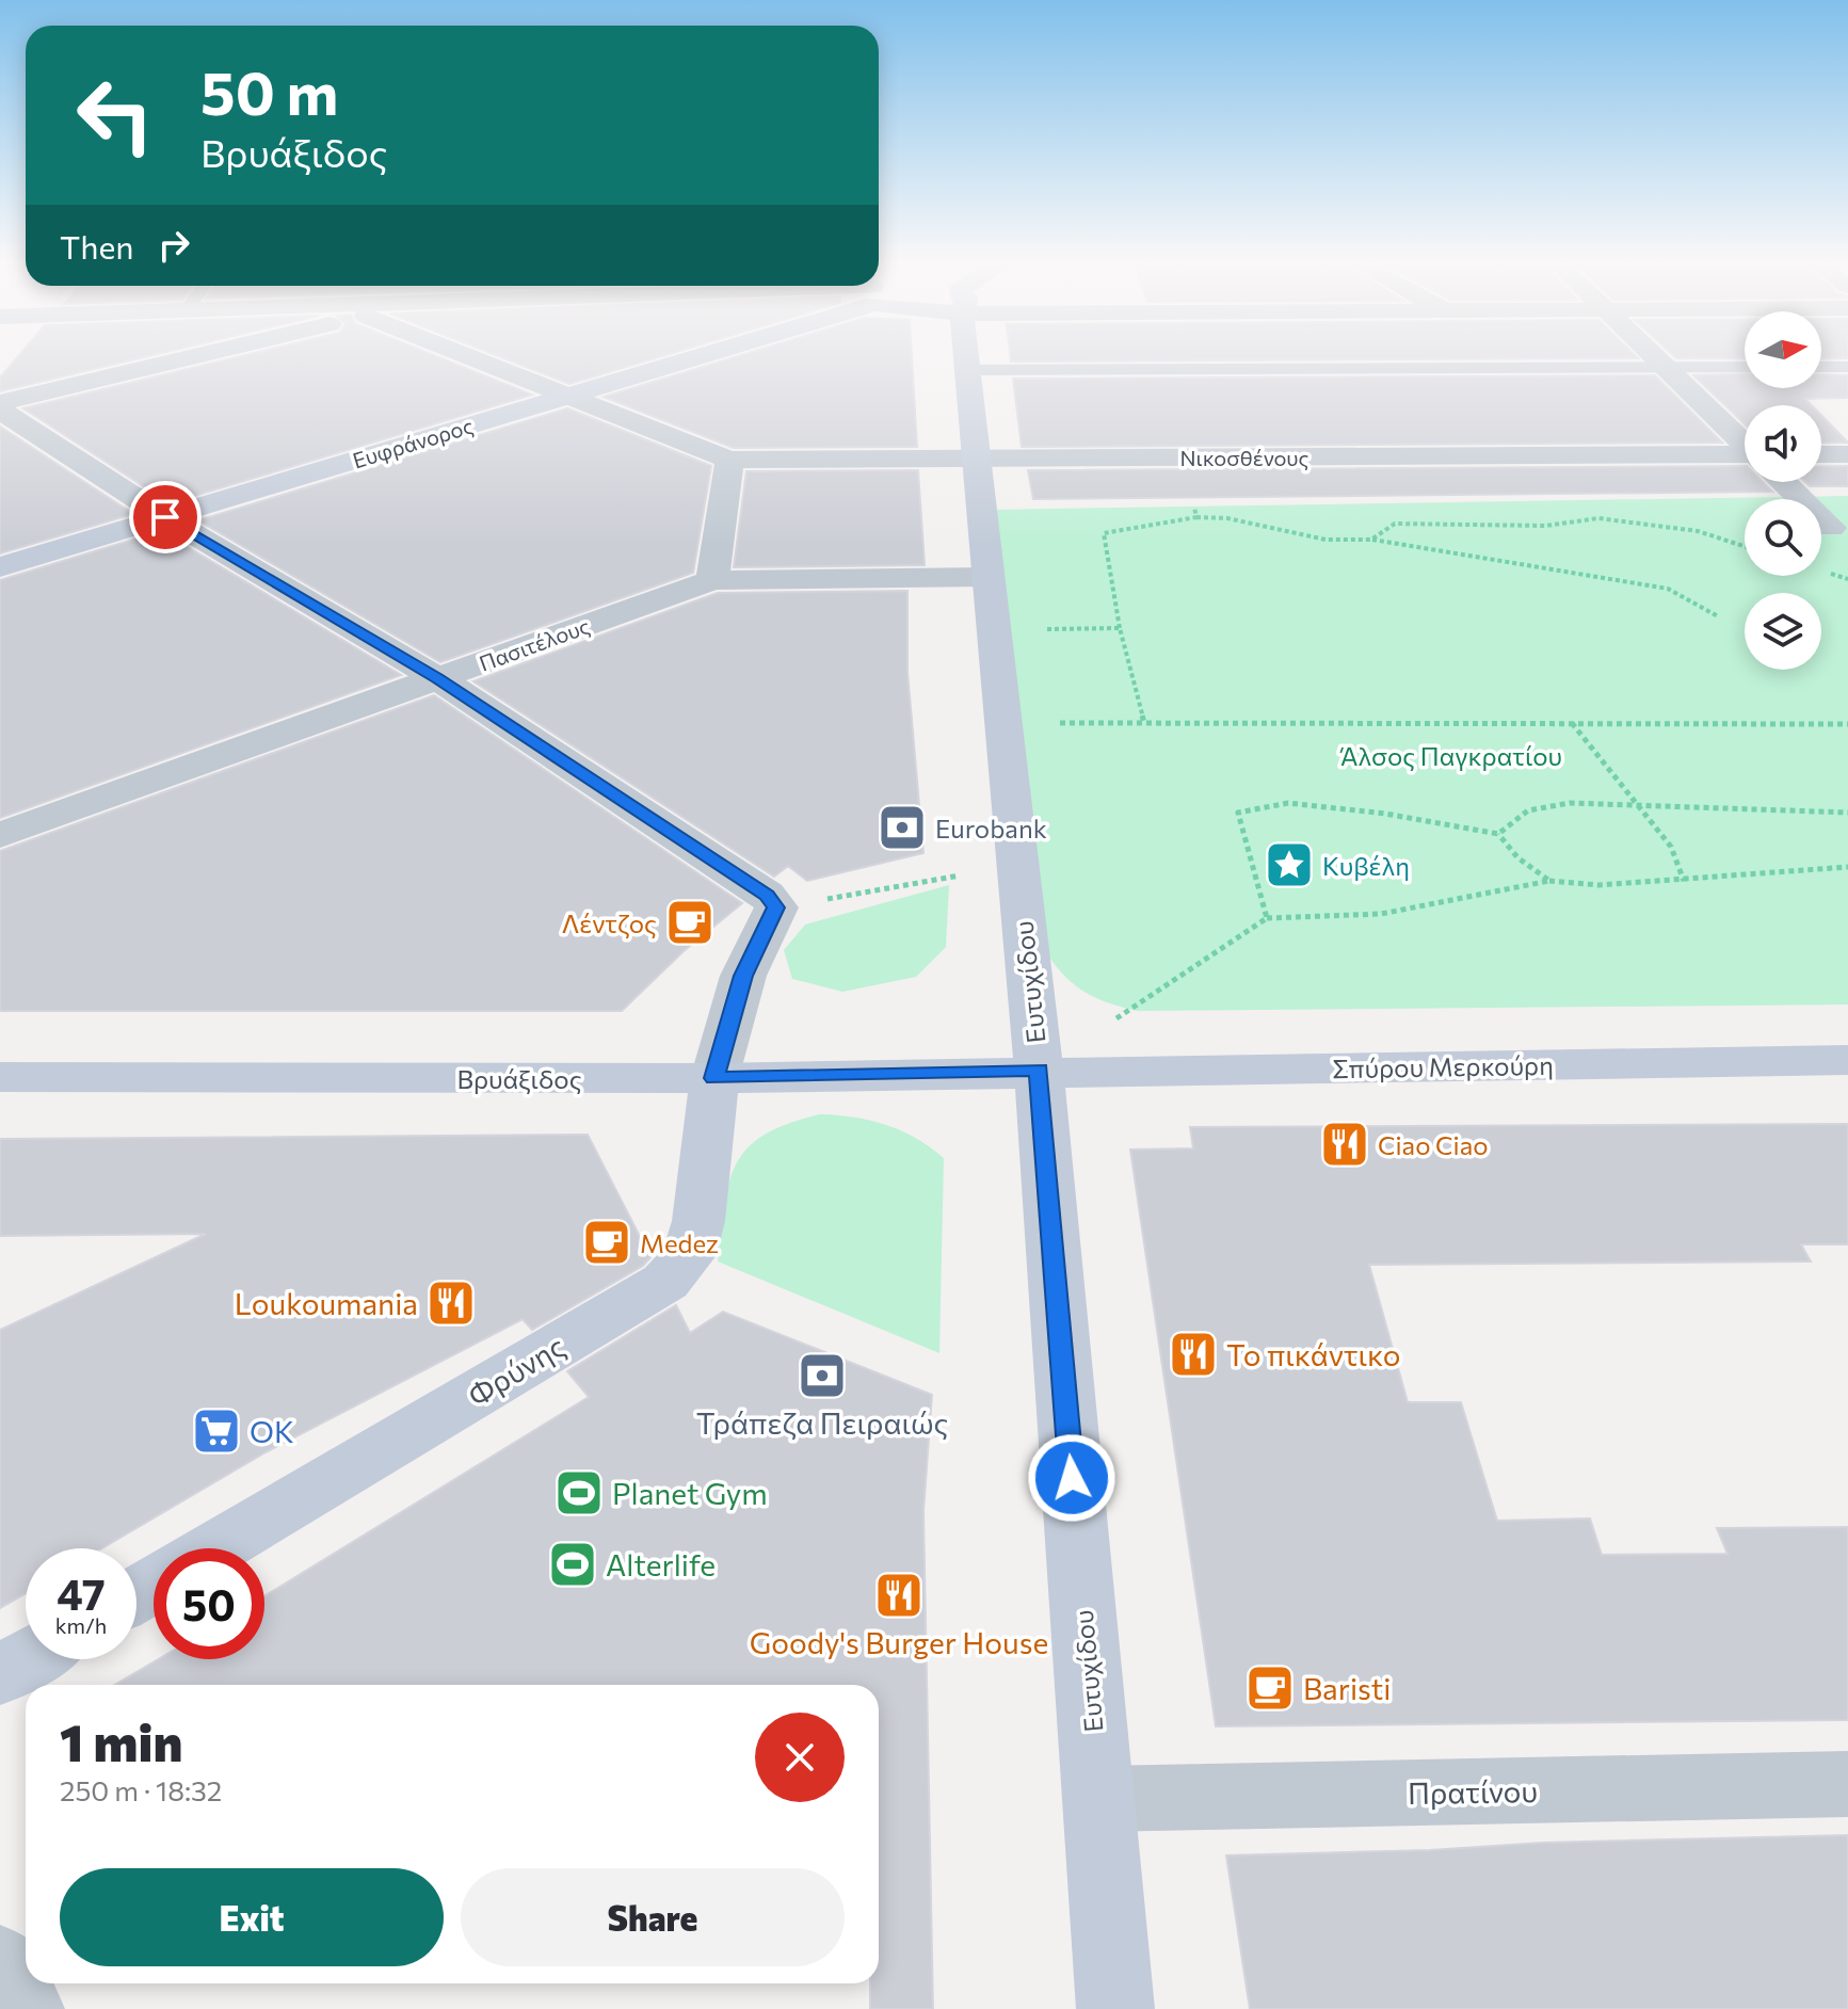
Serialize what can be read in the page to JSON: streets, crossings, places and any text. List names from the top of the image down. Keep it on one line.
{"streets":{"main road":["Ευφράνορος","Ευτυχίδου","Σπύρου Μερκούρη","Βρυάξιδος","Φρύνης"],"street":["Νικοσθένους","Πασιτέλους","Πρατίνου"]},"crossings":[["Νικοσθένους","Ευτυχίδου"],["Πασιτέλους","Ευτυχίδου"],["Ευτυχίδου","Σπύρου Μερκούρη"],["Ευτυχίδου","Βρυάξιδος"],["Ευτυχίδου","Πρατίνου"],["Σπύρου Μερκούρη","Βρυάξιδος"],["Βρυάξιδος","Φρύνης"]],"parks":["Άλσος Παγκρατίου"],"places":{"bank":["Eurobank","Τράπεζα Πειραιώς"],"place":["Κυβέλη"],"cafe":["Λέντζος","Medez","Baristi"],"restaurant":["Ciao Ciao","Loukoumania","Το πικάντικο","Goody's Burger House"],"supermarket":["OK"],"sports":["Planet Gym","Alterlife"]},"north":"right","page":{"turn":["50 m","Βρυάξιδος"],"then":"Then","speed":"47 km/h","limit":"50","heading":["1 min","250 m · 18:32"],"buttons":["Exit","Share"]}}
